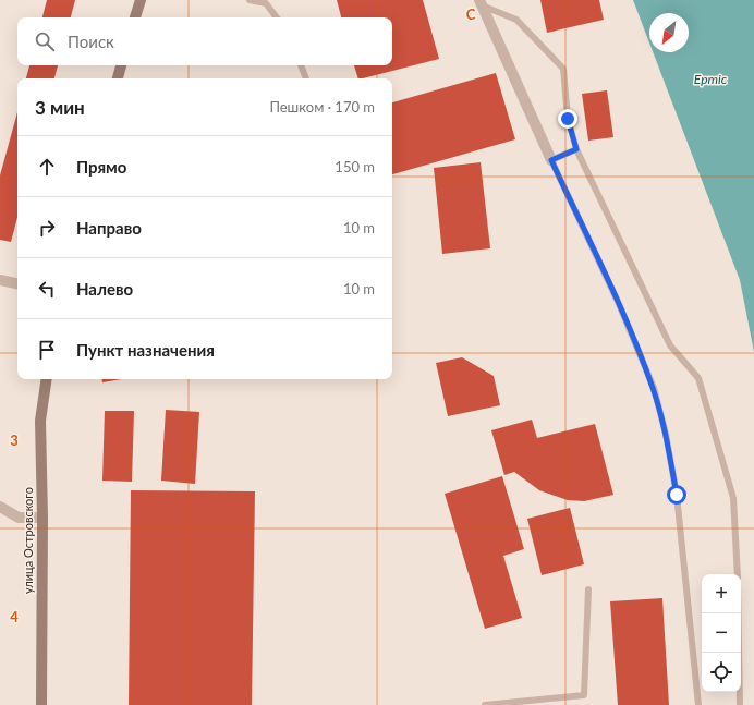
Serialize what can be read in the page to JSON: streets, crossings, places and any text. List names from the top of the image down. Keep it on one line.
{"streets":{"main road":["улица Островского"]},"water":["Ертіс"],"north":"bottom left","page":{"search":"Поиск","heading":["3 мин","Пешком · 170 m"],"list":[["Прямо","150 m"],["Направо","10 m"],["Налево","10 m"],"Пункт назначения"],"map_buttons":["+","−"]},"grid":{"columns":["C"],"rows":["3","4"]}}
